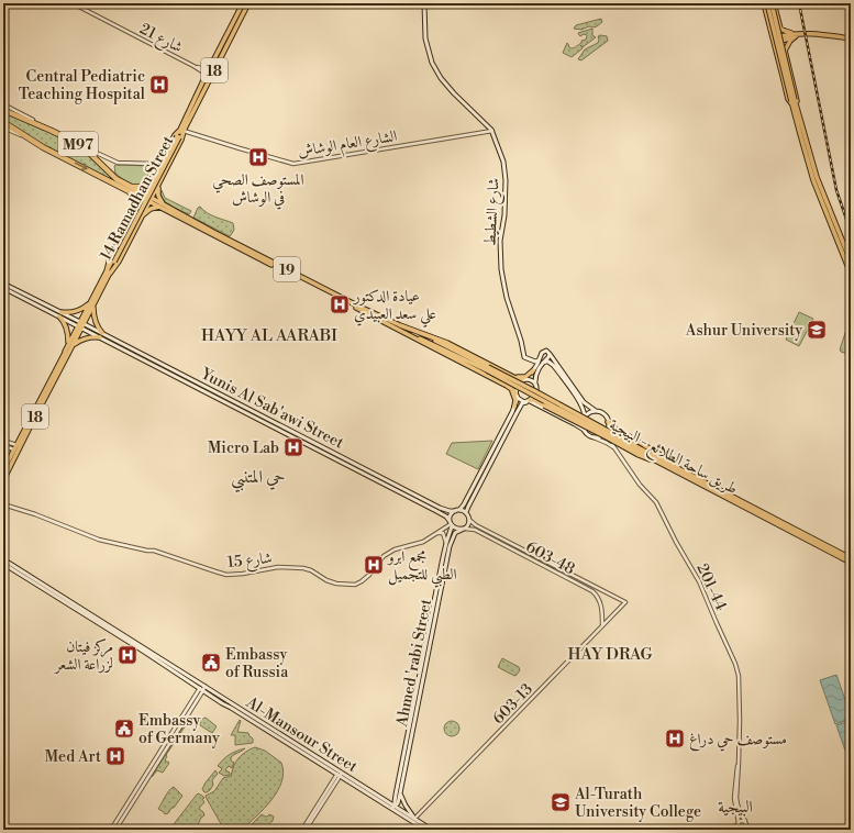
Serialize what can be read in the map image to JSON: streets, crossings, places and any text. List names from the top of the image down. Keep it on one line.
{"streets":{"highway":["M97"],"main road":["18","14 Ramadhan Street","شارع الشطيط","19","Yunis Al Sab'awi Street","طريق ساحة الطلائع - البيجية","Ahmed 'rabi Street","Al-Mansour Street"],"street":["شارع 21","الشارع العام الوشاش","603-48","شارع 15","201-44","603-13"]},"crossings":[["شارع 21","14 Ramadhan Street"],["الشارع العام الوشاش","14 Ramadhan Street"],["الشارع العام الوشاش","شارع الشطيط"],["M97","14 Ramadhan Street"],["14 Ramadhan Street","19"],["14 Ramadhan Street","Yunis Al Sab'awi Street"],["Yunis Al Sab'awi Street","603-48"],["Yunis Al Sab'awi Street","شارع 15"],["Yunis Al Sab'awi Street","Ahmed 'rabi Street"],["603-48","شارع 15"],["603-48","Ahmed 'rabi Street"],["603-48","603-13"],["شارع 15","Ahmed 'rabi Street"],["Ahmed 'rabi Street","Al-Mansour Street"],["603-13","Al-Mansour Street"]],"districts":["HAYY AL AARABI","حي المتنبي","HAY DRAG","البيجية"],"places":{"hospital":["Central Pediatric Teaching Hospital","المستوصف الصحي في الوشاش","عيادة الدكتور علي سعد العبيدي","Micro Lab","مجمع ابرو الطبي للتجميل","مركز فيتان لزراعة الشعر","مستوصف حي دراغ","Med Art"],"school or university":["Ashur University","Al-Turath University College"],"public building":["Embassy of Russia","Embassy of Germany"]}}
